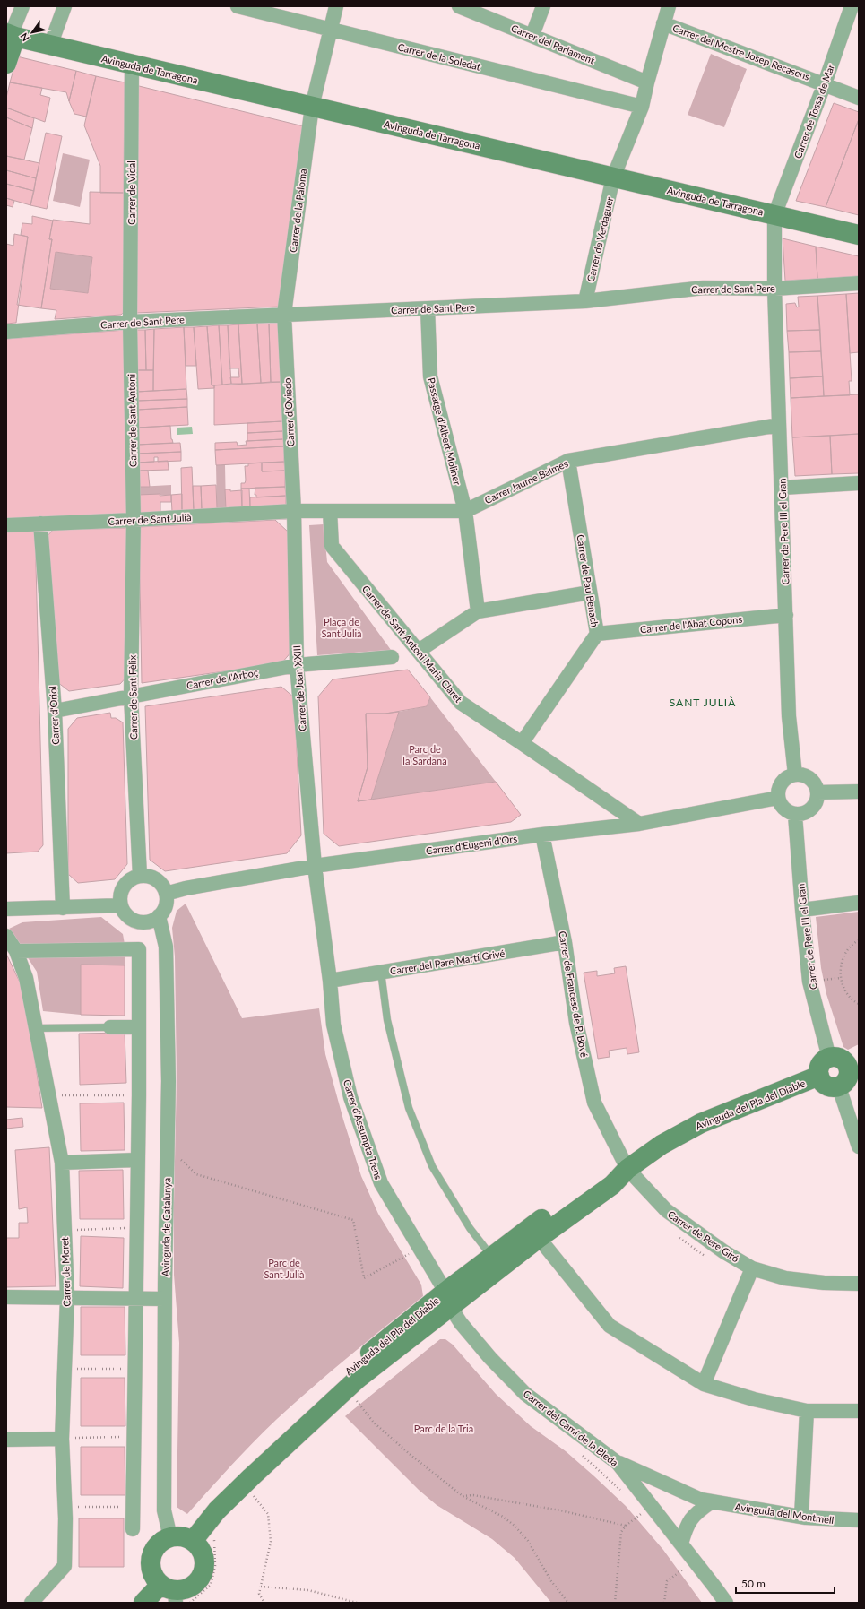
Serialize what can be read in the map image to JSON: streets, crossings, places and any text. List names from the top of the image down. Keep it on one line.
{"streets":{"street":["Carrer del Parlament","Carrer del Mestre Josep Recasens","Carrer de la Soledat","Avinguda de Tarragona","Carrer de Tossa de Mar","Carrer de Vidal","Carrer de la Paloma","Carrer de Verdaguer","Carrer de Sant Pere","Carrer d'Oviedo","Carrer de Sant Antoni","Passatge d'Albert Moliner","Carrer Jaume Balmes","Carrer de Sant Julià","Carrer de Pere III el Gran","Carrer de Pau Benach","Carrer de l'Abat Copons","Carrer de Sant Antoni Maria Claret","Carrer de l'Arboç","Carrer de Joan XXIII","Carrer de Sant Fèlix","Carrer d'Oriol","Carrer d'Eugeni d'Ors","Carrer del Pare Martí Grivé","Carrer de Francesc de P. Bové","Avinguda del Pla del Diable","Carrer d'Assumpta Trens","Avinguda de Catalunya","Carrer de Pere Giró","Carrer de Moret","Carrer del Camí de la Bleda","Avinguda del Montmell"]},"crossings":[["Carrer del Parlament","Carrer de Verdaguer"],["Carrer del Mestre Josep Recasens","Carrer de Tossa de Mar"],["Carrer del Mestre Josep Recasens","Carrer de Verdaguer"],["Carrer de la Soledat","Carrer de la Paloma"],["Carrer de la Soledat","Carrer de Verdaguer"],["Avinguda de Tarragona","Carrer de Tossa de Mar"],["Avinguda de Tarragona","Carrer de Vidal"],["Avinguda de Tarragona","Carrer de la Paloma"],["Avinguda de Tarragona","Carrer de Verdaguer"],["Avinguda de Tarragona","Carrer de Pere III el Gran"],["Carrer de Tossa de Mar","Carrer de Pere III el Gran"],["Carrer de Vidal","Carrer de Sant Pere"],["Carrer de Vidal","Carrer de Sant Antoni"],["Carrer de la Paloma","Carrer de Sant Pere"],["Carrer de la Paloma","Carrer d'Oviedo"],["Carrer de Verdaguer","Carrer de Sant Pere"],["Carrer de Sant Pere","Carrer d'Oviedo"],["Carrer de Sant Pere","Carrer de Sant Antoni"],["Carrer de Sant Pere","Passatge d'Albert Moliner"],["Carrer de Sant Pere","Carrer de Pere III el Gran"],["Carrer d'Oviedo","Carrer Jaume Balmes"],["Carrer d'Oviedo","Carrer de Sant Julià"],["Carrer d'Oviedo","Carrer de Joan XXIII"],["Carrer de Sant Antoni","Carrer de Sant Julià"],["Carrer de Sant Antoni","Carrer de Sant Fèlix"],["Passatge d'Albert Moliner","Carrer Jaume Balmes"],["Carrer Jaume Balmes","Carrer de Sant Julià"],["Carrer Jaume Balmes","Carrer de Pere III el Gran"],["Carrer Jaume Balmes","Carrer de Pau Benach"],["Carrer Jaume Balmes","Carrer de Sant Antoni Maria Claret"],["Carrer Jaume Balmes","Carrer de Joan XXIII"],["Carrer de Sant Julià","Carrer de Joan XXIII"],["Carrer de Sant Julià","Carrer de Sant Fèlix"],["Carrer de Sant Julià","Carrer d'Oriol"],["Carrer de Pere III el Gran","Carrer de l'Abat Copons"],["Carrer de Pere III el Gran","Carrer d'Eugeni d'Ors"],["Carrer de Pere III el Gran","Avinguda del Pla del Diable"],["Carrer de Pau Benach","Carrer de l'Abat Copons"],["Carrer de Pau Benach","Carrer de Sant Antoni Maria Claret"],["Carrer de Sant Antoni Maria Claret","Carrer d'Eugeni d'Ors"],["Carrer de l'Arboç","Carrer de Joan XXIII"],["Carrer de l'Arboç","Carrer de Sant Fèlix"],["Carrer de l'Arboç","Carrer d'Oriol"],["Carrer de Joan XXIII","Carrer d'Eugeni d'Ors"],["Carrer de Joan XXIII","Carrer d'Assumpta Trens"],["Carrer de Sant Fèlix","Carrer d'Eugeni d'Ors"],["Carrer de Sant Fèlix","Avinguda de Catalunya"],["Carrer d'Eugeni d'Ors","Carrer de Francesc de P. Bové"],["Carrer d'Eugeni d'Ors","Carrer d'Assumpta Trens"],["Carrer d'Eugeni d'Ors","Avinguda de Catalunya"],["Carrer del Pare Martí Grivé","Carrer de Francesc de P. Bové"],["Carrer del Pare Martí Grivé","Carrer d'Assumpta Trens"],["Carrer de Francesc de P. Bové","Avinguda del Pla del Diable"],["Carrer de Francesc de P. Bové","Carrer de Pere Giró"],["Avinguda del Pla del Diable","Carrer d'Assumpta Trens"],["Avinguda del Pla del Diable","Avinguda de Catalunya"],["Avinguda del Pla del Diable","Carrer de Pere Giró"],["Avinguda del Pla del Diable","Carrer del Camí de la Bleda"],["Carrer d'Assumpta Trens","Carrer del Camí de la Bleda"],["Carrer del Camí de la Bleda","Avinguda del Montmell"]],"districts":["SANT JULIÀ"],"parks":["Plaça de Sant Julià","Parc de la Sardana","Parc de Sant Julià","Parc de la Tria"],"scale_bar":"50 m","north":"bottom left"}
